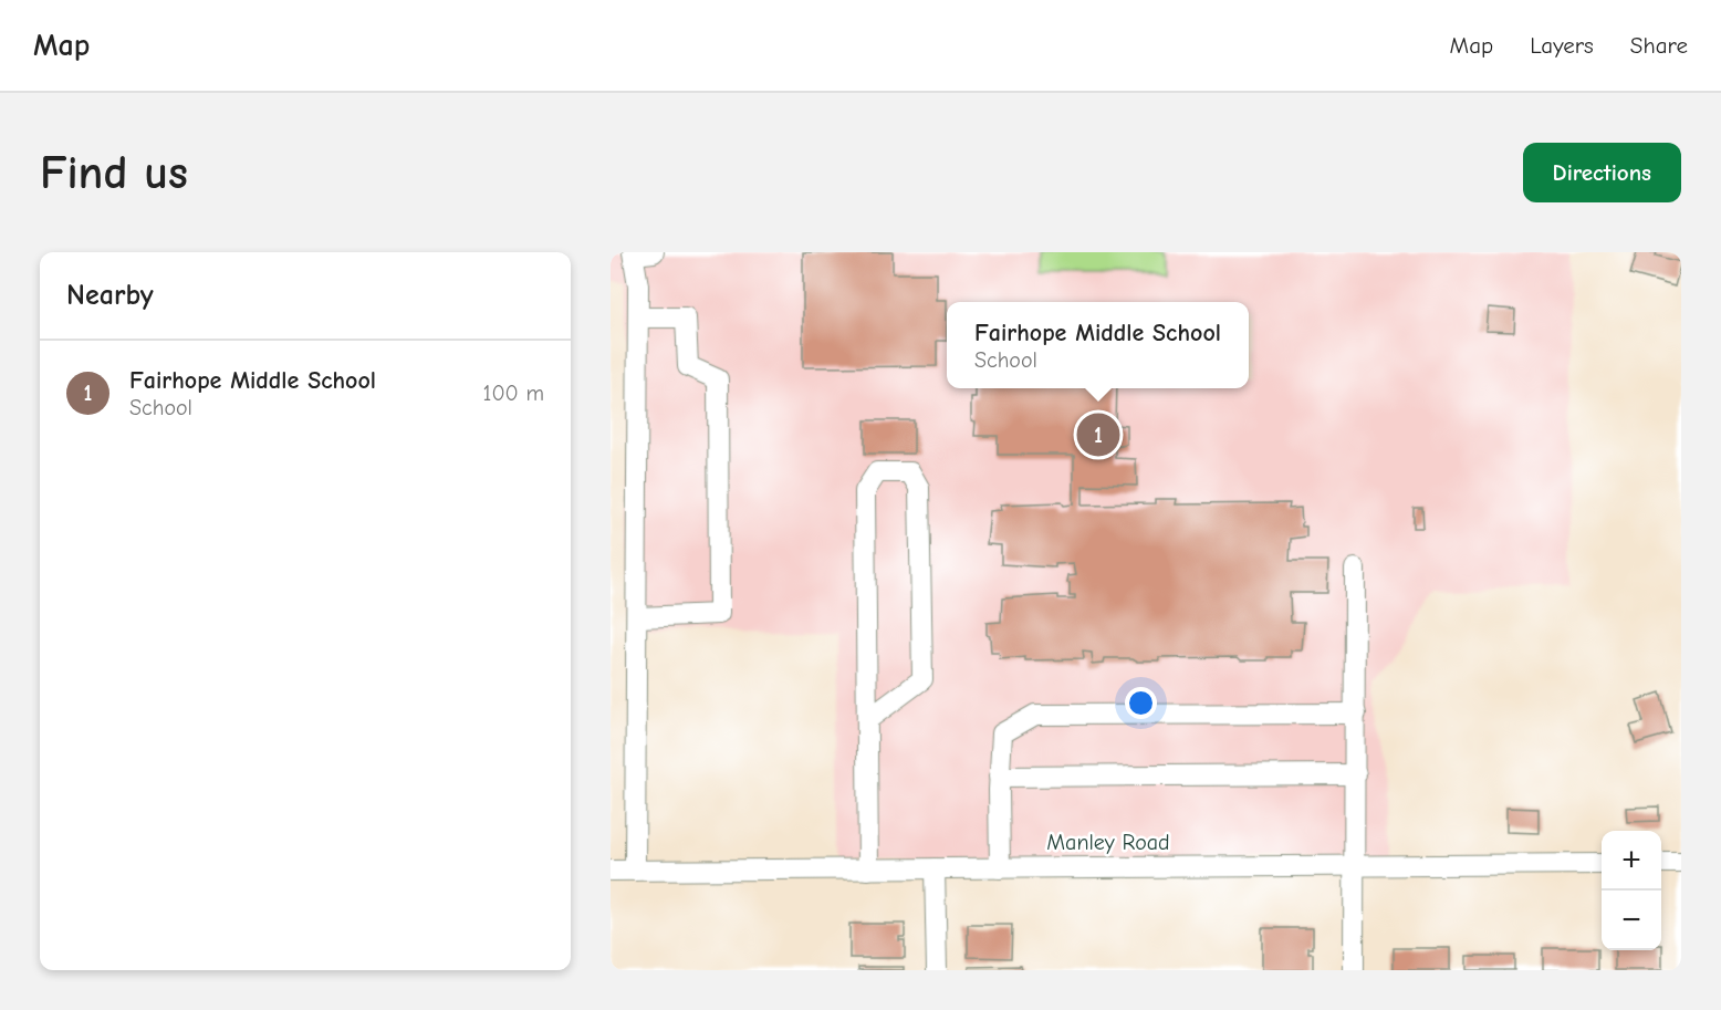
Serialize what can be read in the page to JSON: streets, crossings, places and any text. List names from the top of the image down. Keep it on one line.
{"streets":{"street":["Manley Road"]},"page":{"header":"Map","nav":["Map","Layers","Share"],"buttons":"Directions","title":"Find us","heading":"Nearby","popup":["Fairhope Middle School","School"],"list":[{"mark":"1","name":"Fairhope Middle School","note":"School","value":"100 m"}],"pins":"1","map_buttons":["+","−"]}}
